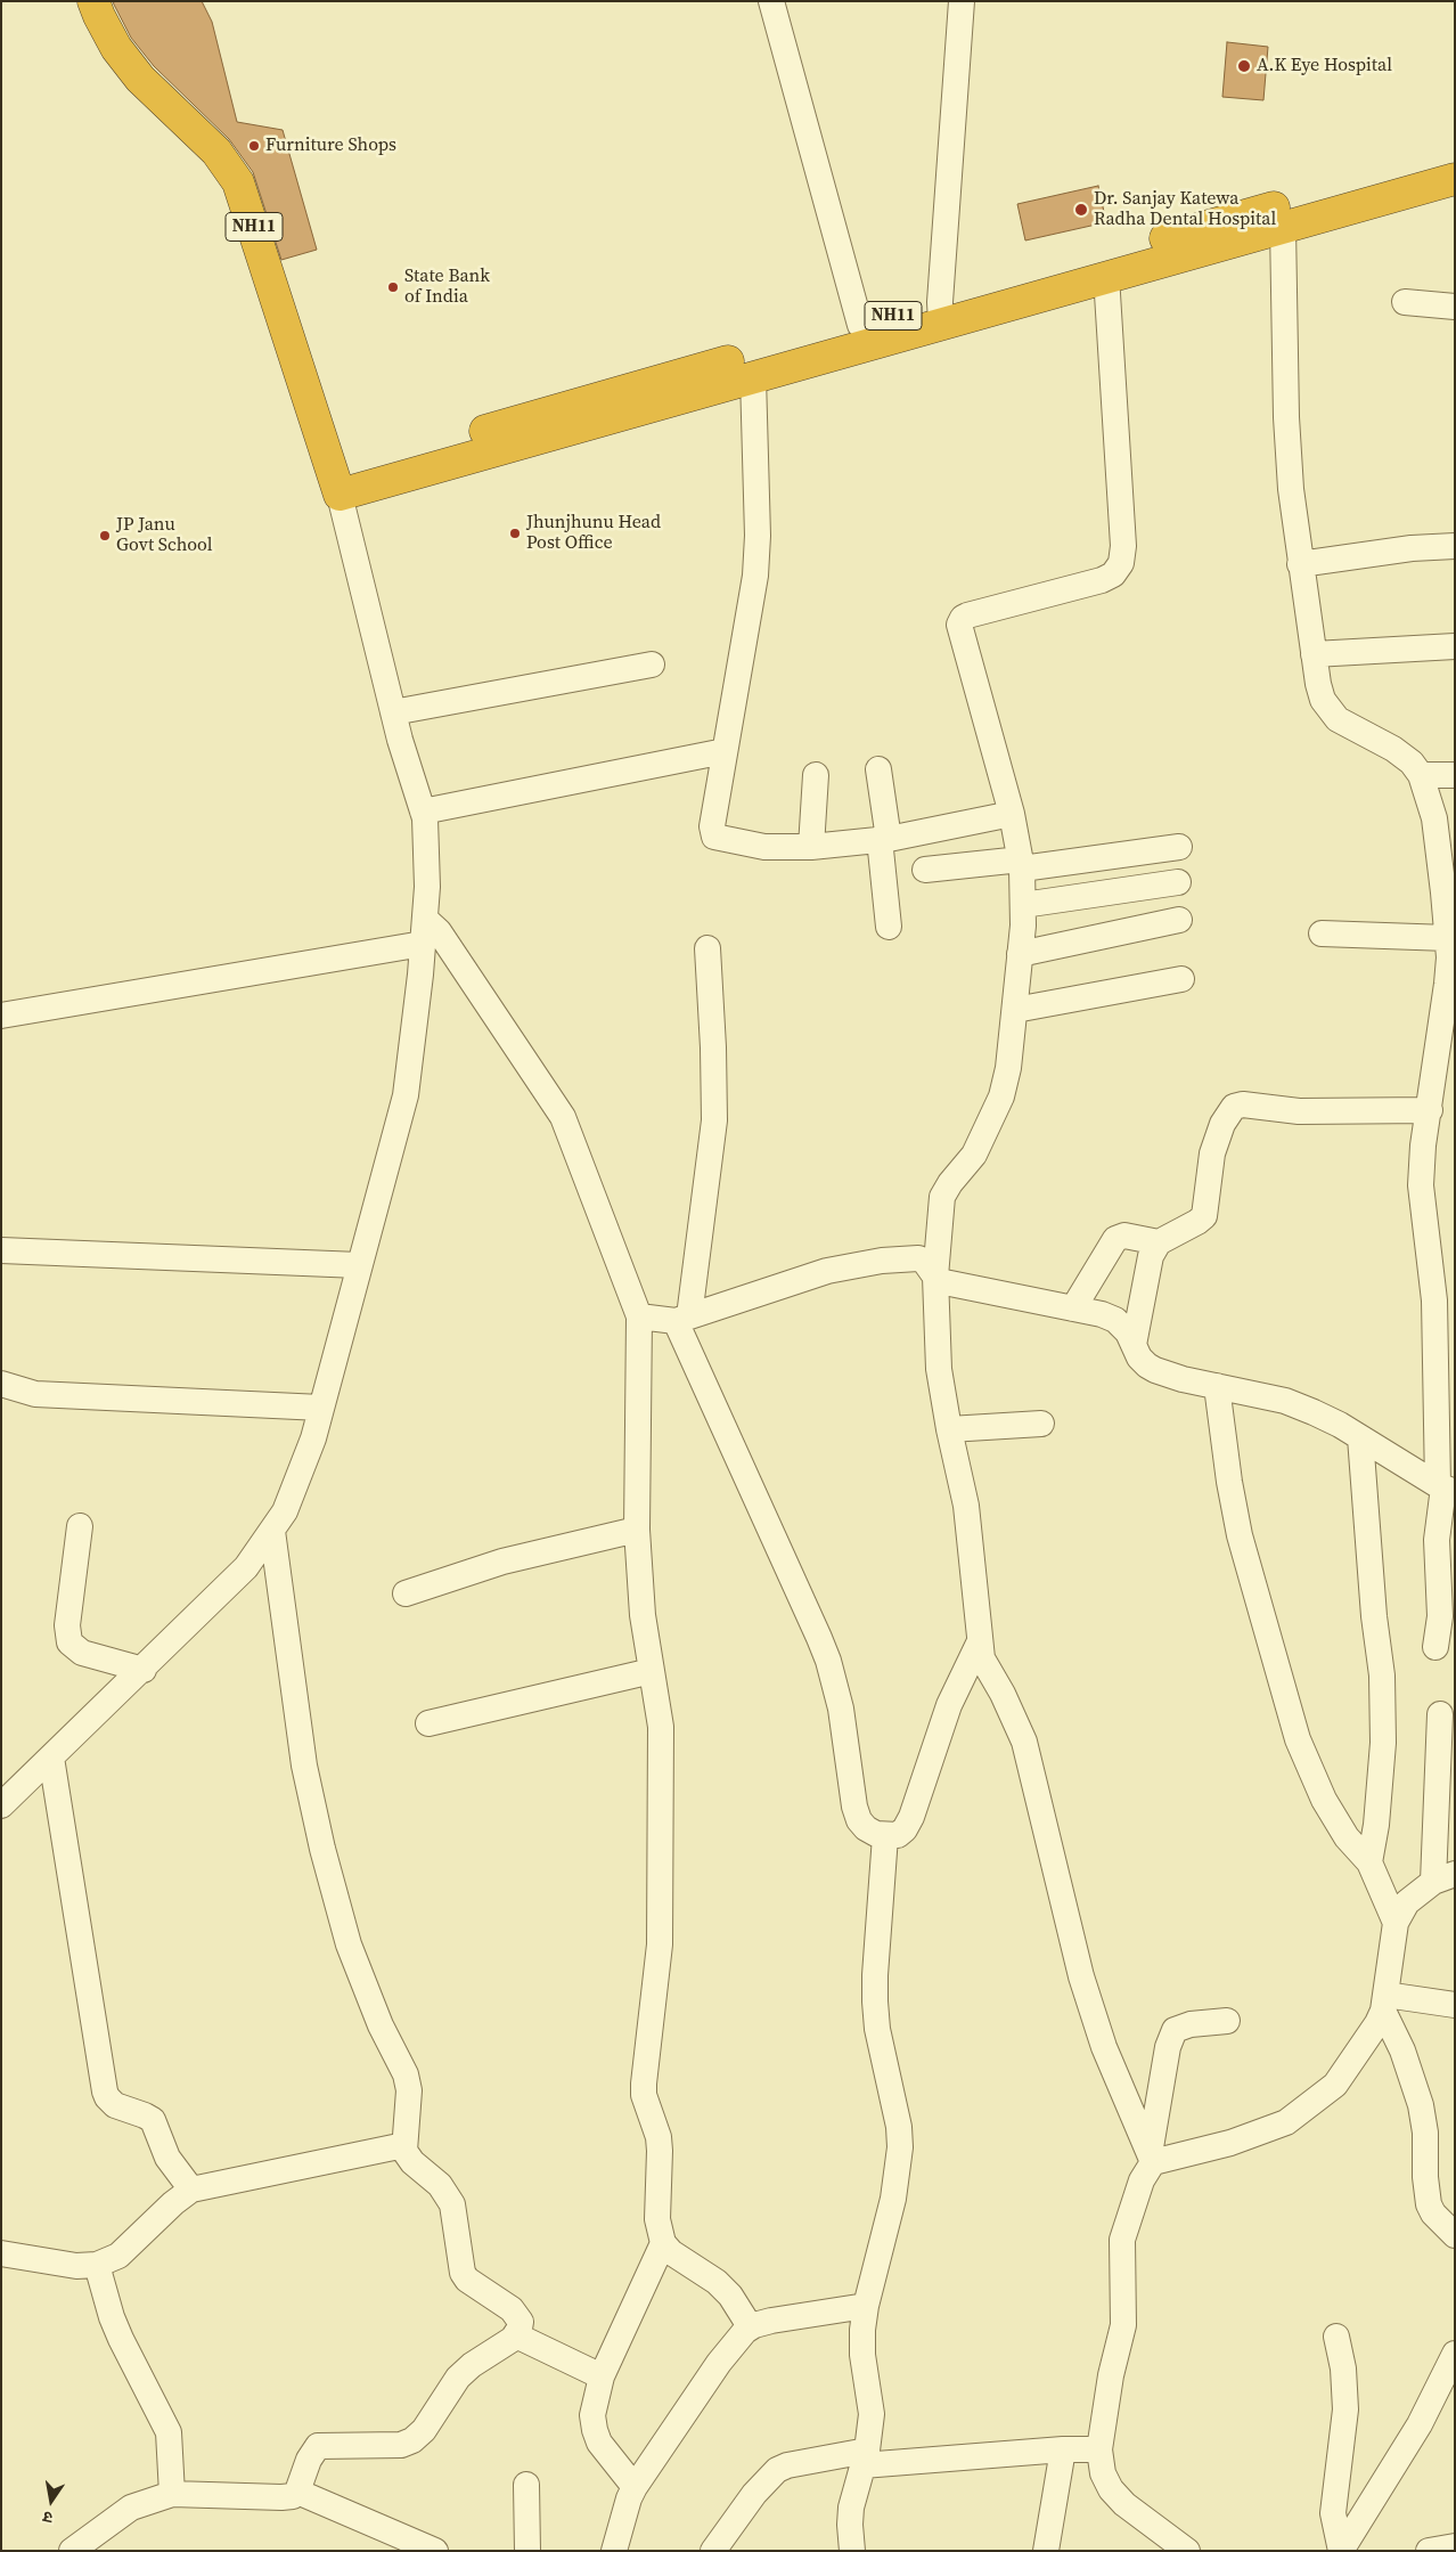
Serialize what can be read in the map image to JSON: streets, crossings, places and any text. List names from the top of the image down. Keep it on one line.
{"streets":{"highway":["NH11"]},"places":["A.K Eye Hospital","Furniture Shops","Dr. Sanjay Katewa Radha Dental Hospital","State Bank of India","Jhunjhunu Head Post Office","JP Janu Govt School"],"north":"bottom"}
